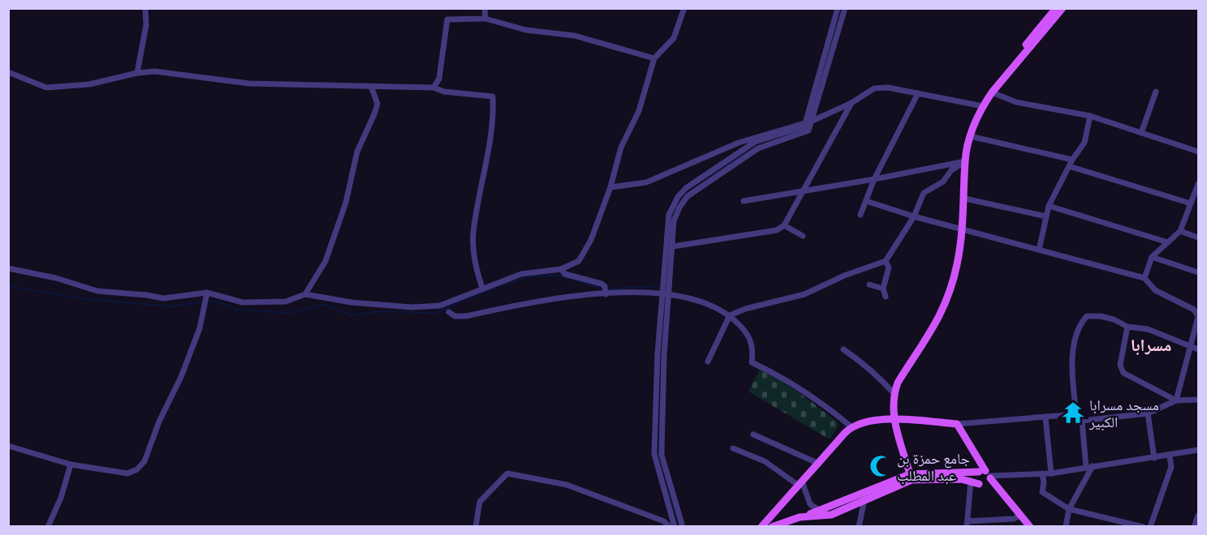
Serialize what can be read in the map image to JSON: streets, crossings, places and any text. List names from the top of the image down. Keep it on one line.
{"districts":["مسرابا"],"places":{"temple":["مسجد مسرابا الكبير"],"mosque":["جامع حمزة بن عبد المطلب"]}}
